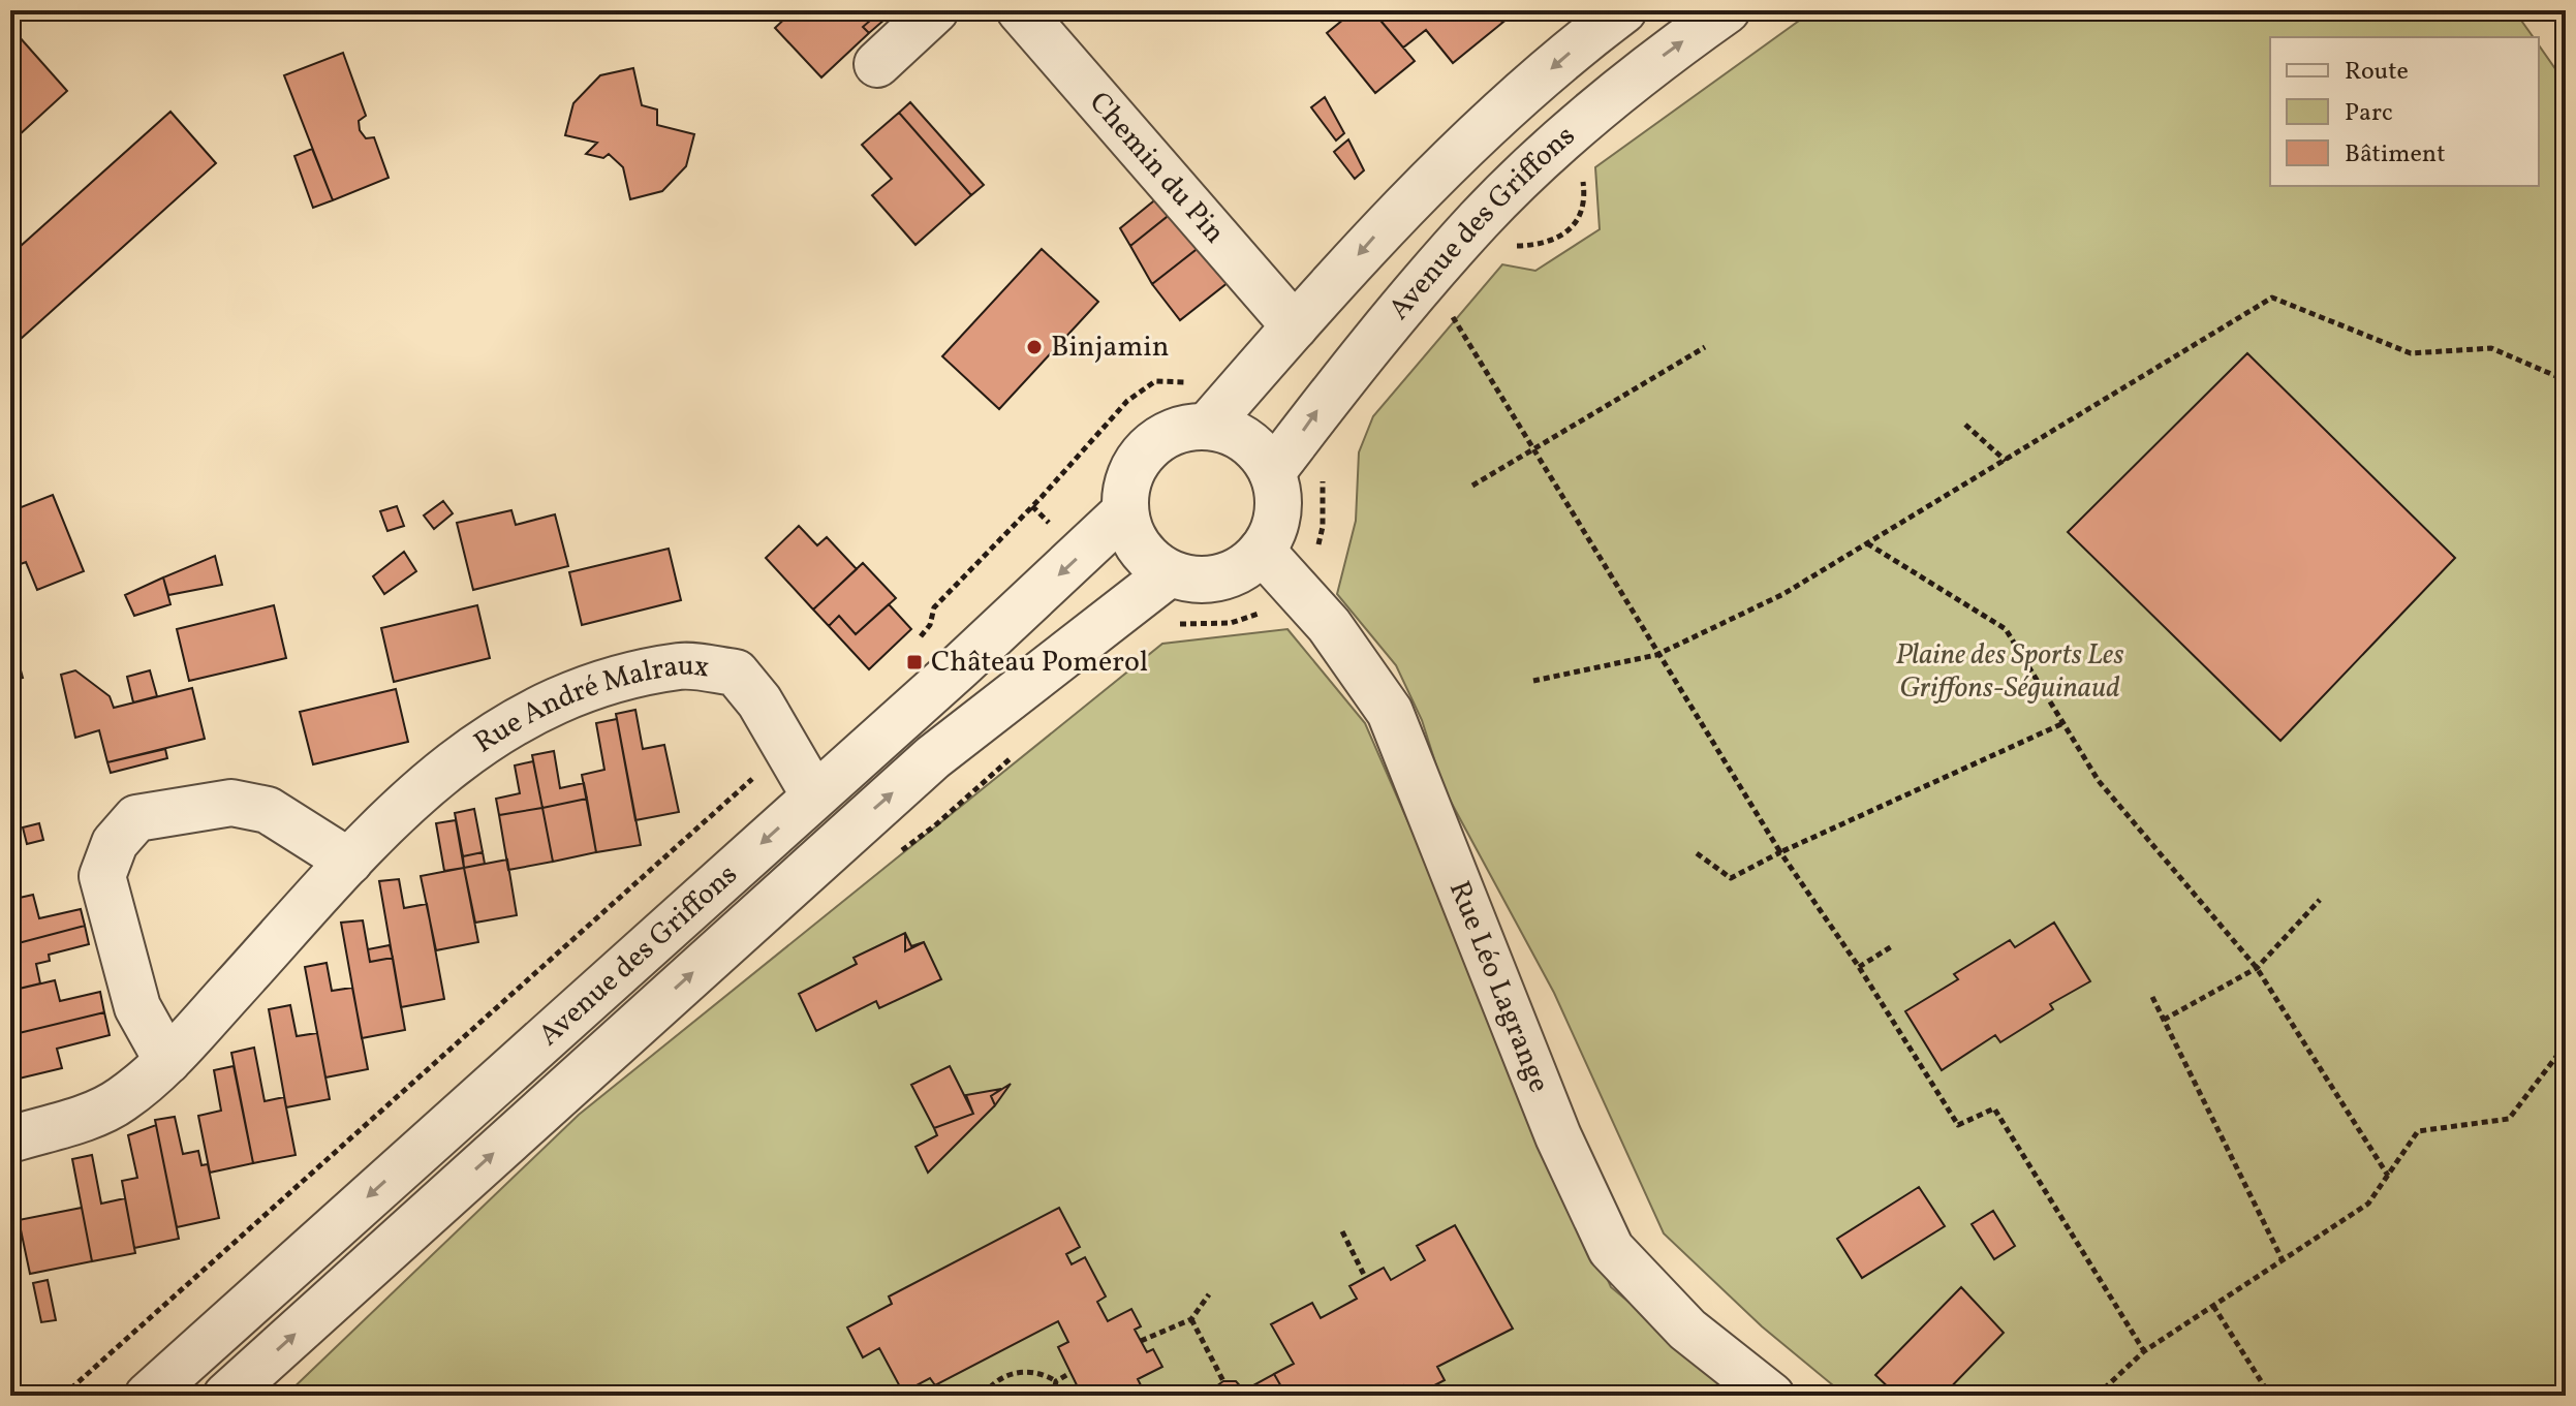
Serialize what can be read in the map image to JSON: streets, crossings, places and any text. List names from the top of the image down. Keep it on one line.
{"streets":{"street":["Chemin du Pin","Avenue des Griffons","Rue André Malraux","Rue Léo Lagrange"]},"crossings":[["Avenue des Griffons","Rue André Malraux"],["Avenue des Griffons","Rue Léo Lagrange"]],"parks":["Plaine des Sports Les Griffons-Séguinaud"],"places":{"other":["Binjamin"],"transit":["Château Pomerol"]},"legend":["Route","Parc","Bâtiment"]}
